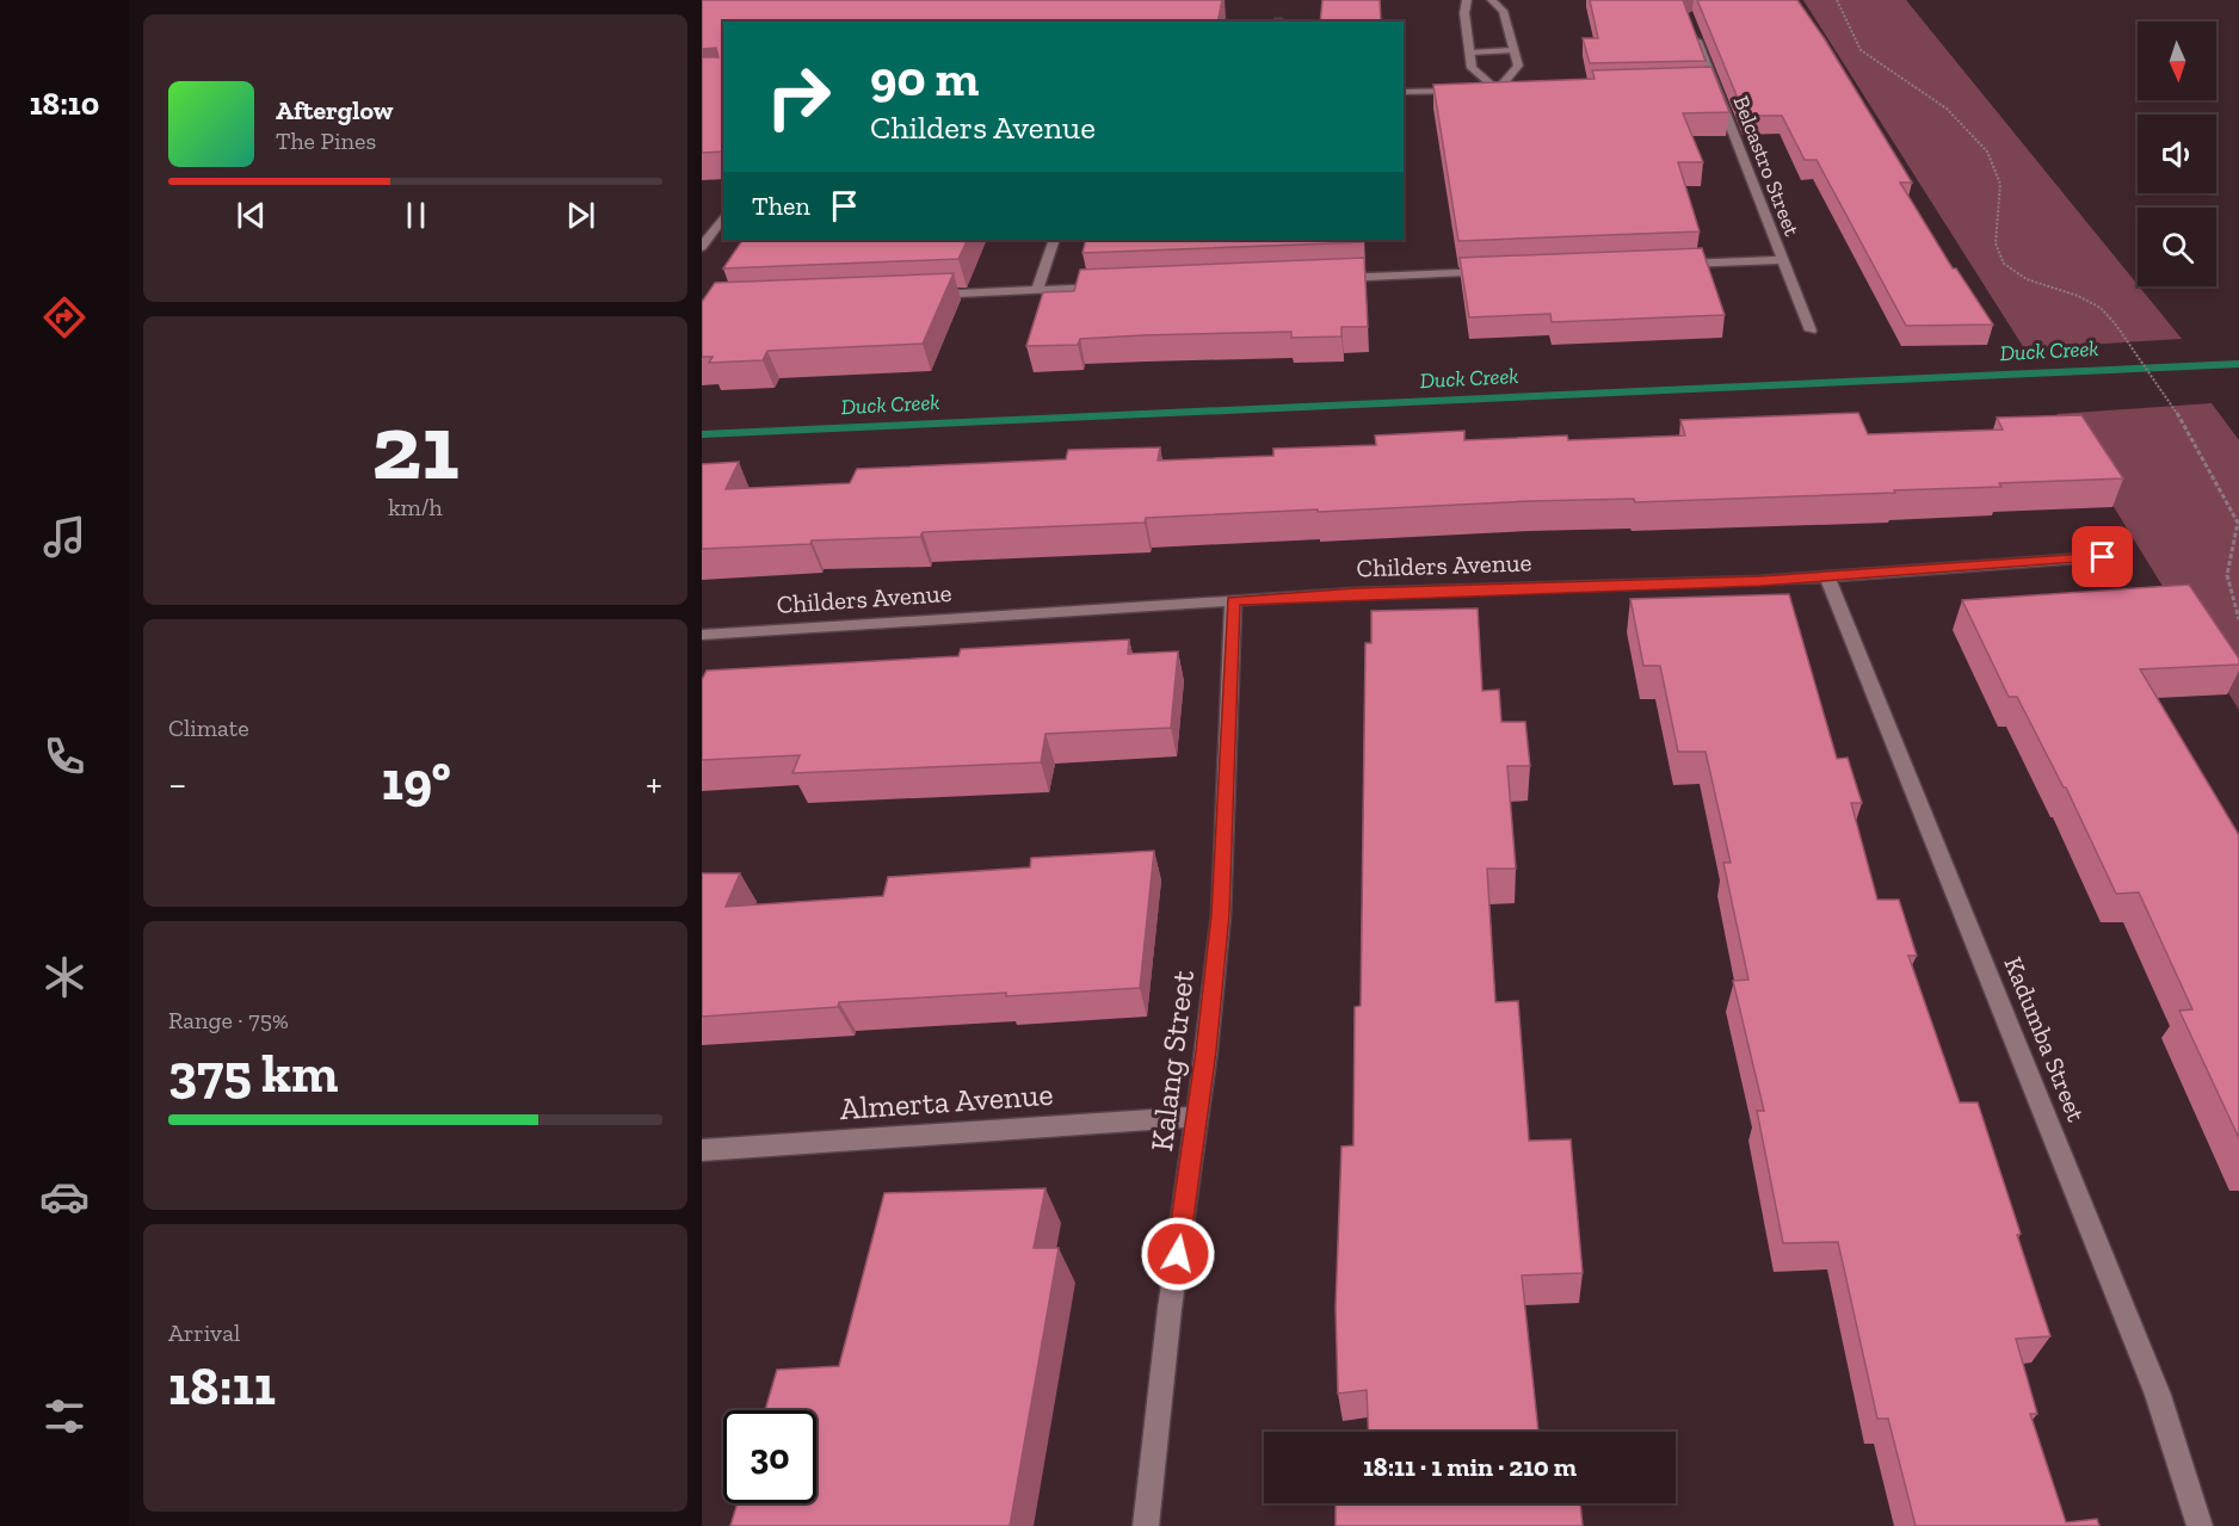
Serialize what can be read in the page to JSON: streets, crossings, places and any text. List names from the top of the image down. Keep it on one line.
{"streets":{"street":["Belcastro Street","Childers Avenue","Kadumba Street","Kalang Street","Almerta Avenue"]},"crossings":[["Childers Avenue","Kadumba Street"],["Childers Avenue","Kalang Street"],["Kalang Street","Almerta Avenue"]],"water":["Duck Creek"],"north":"bottom","page":{"tabs":"18:10","turn":["90 m","Childers Avenue"],"song":["Afterglow","The Pines"],"then":"Then","tile":[["21","km/h"],"Climate",["Range · 75%","375 km"],["Arrival","18:11"]],"heat":["−","19°","+"],"limit":"30","trip":"18:11 · 1 min · 210 m"}}
